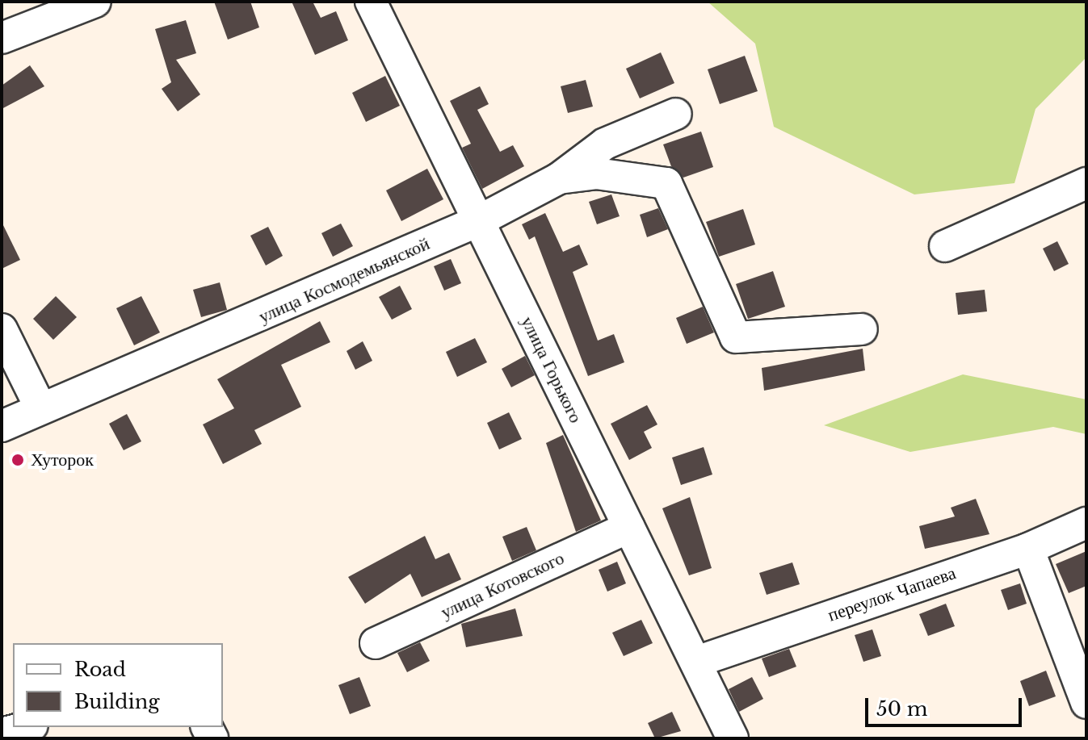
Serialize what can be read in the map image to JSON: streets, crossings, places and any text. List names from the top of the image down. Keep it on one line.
{"streets":{"street":["улица Космодемьянской","улица Горького","улица Котовского","переулок Чапаева"]},"crossings":[["улица Космодемьянской","улица Горького"],["улица Горького","улица Котовского"],["улица Горького","переулок Чапаева"]],"places":["Хуторок"],"legend":["Road","Building"],"scale_bar":"50 m"}
